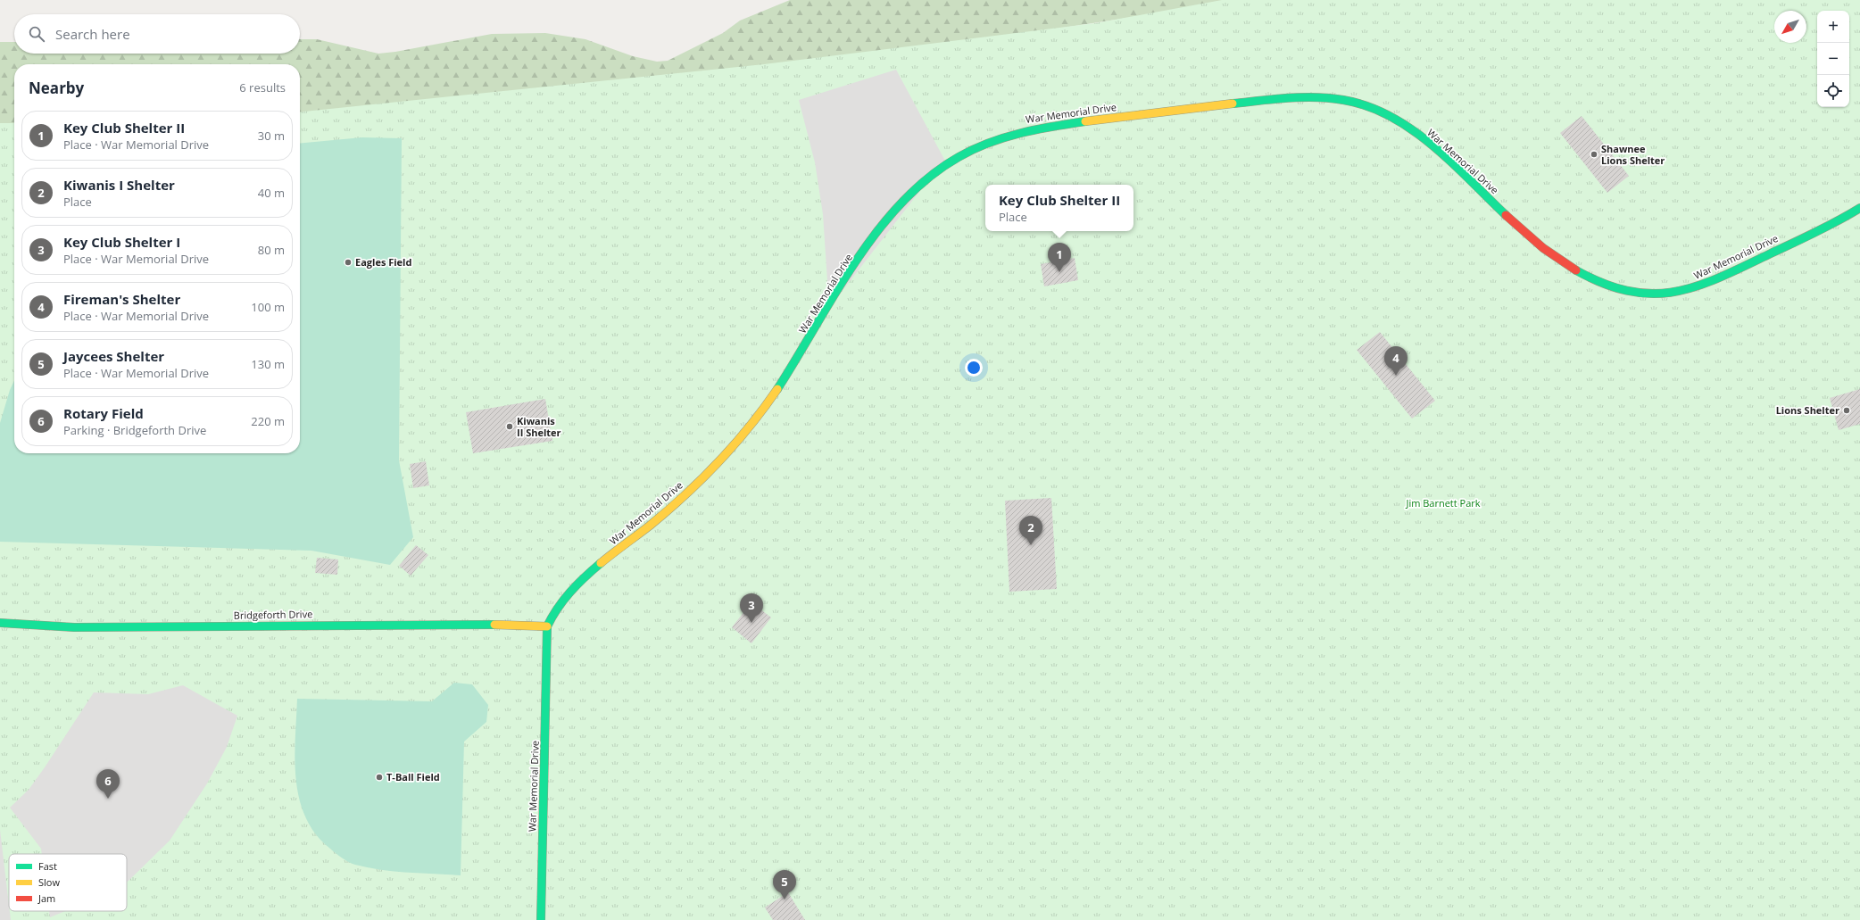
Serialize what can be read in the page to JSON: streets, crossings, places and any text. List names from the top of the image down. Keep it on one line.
{"streets":{"street":["War Memorial Drive","Bridgeforth Drive"]},"crossings":[["War Memorial Drive","Bridgeforth Drive"]],"parks":["Jim Barnett Park"],"places":["Shawnee Lions Shelter","Eagles Field","Lions Shelter","Kiwanis II Shelter","T-Ball Field"],"legend":["Fast","Slow","Jam"],"north":"bottom left","page":{"map_buttons":["+","−"],"search":"Search here","heading":["Nearby","6 results"],"list":[{"mark":"1","name":"Key Club Shelter II","note":"Place · War Memorial Drive","value":"30 m"},{"mark":"2","name":"Kiwanis I Shelter","note":"Place","value":"40 m"},{"mark":"3","name":"Key Club Shelter I","note":"Place · War Memorial Drive","value":"80 m"},{"mark":"4","name":"Fireman's Shelter","note":"Place · War Memorial Drive","value":"100 m"},{"mark":"5","name":"Jaycees Shelter","note":"Place · War Memorial Drive","value":"130 m"},{"mark":"6","name":"Rotary Field","note":"Parking · Bridgeforth Drive","value":"220 m"}],"popup":["Key Club Shelter II","Place"],"pins":["1","4","2","3","6","5"]}}
